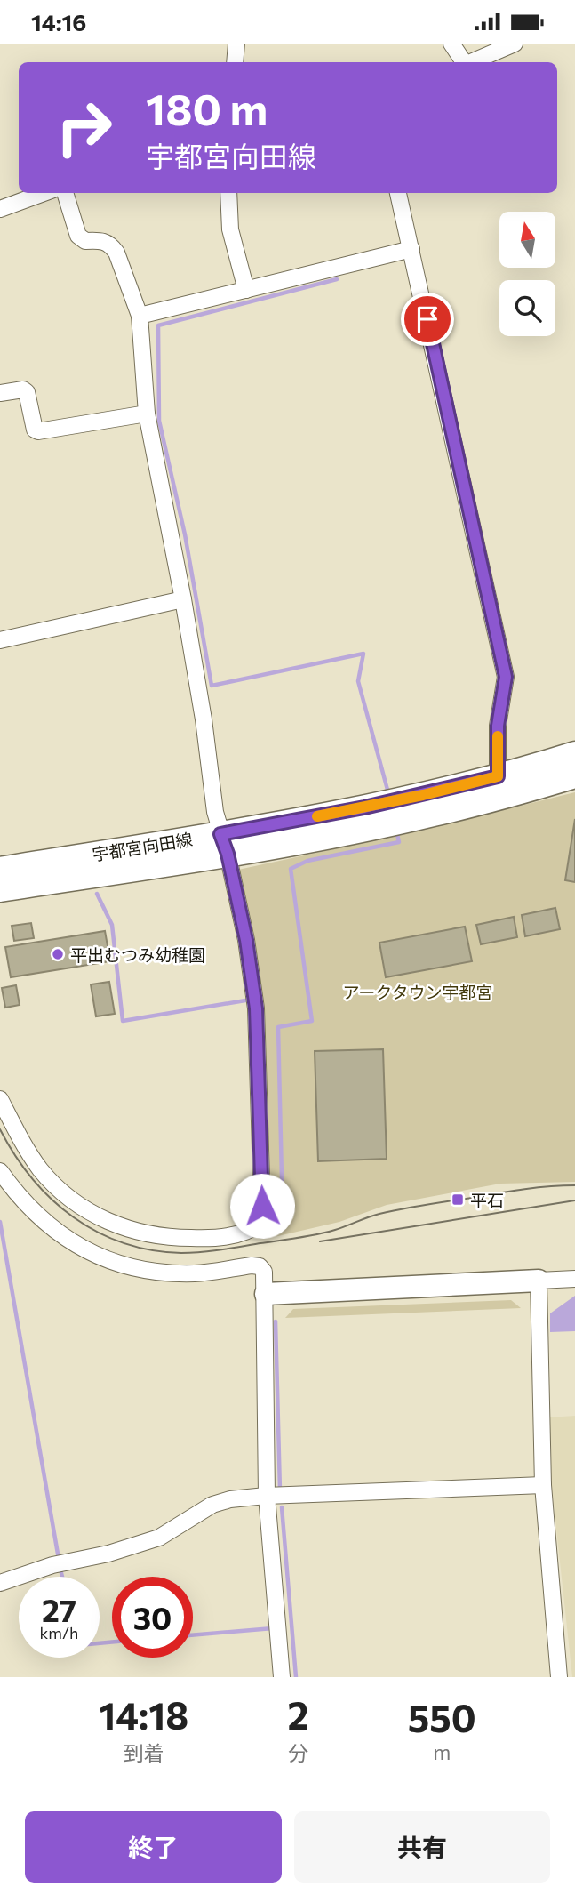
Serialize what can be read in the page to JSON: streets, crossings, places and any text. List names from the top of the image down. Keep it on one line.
{"streets":{"main road":["宇都宮向田線"]},"parks":["アークタウン宇都宮"],"places":{"other":["平出むつみ幼稚園"],"transit":["平石"]},"north":"top","page":{"status":"14:16","turn":["180 m","宇都宮向田線"],"speed":"27 km/h","limit":"30","eta":["14:18","到着","2","分","550","m"],"buttons":["終了","共有"]}}
